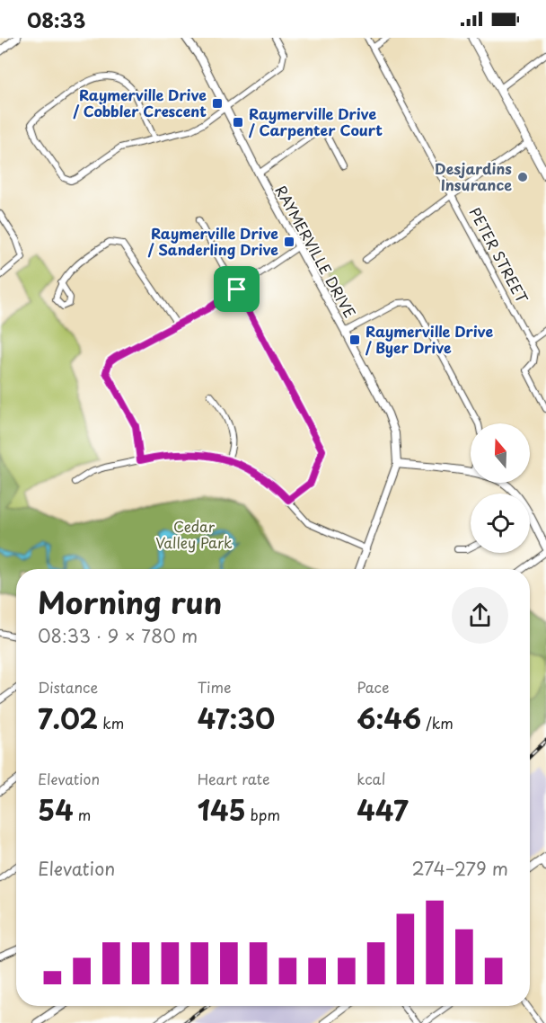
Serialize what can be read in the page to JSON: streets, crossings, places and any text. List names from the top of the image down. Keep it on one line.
{"streets":{"street":["RAYMERVILLE DRIVE","PETER STREET"]},"parks":["Cedar Valley Park"],"places":{"transit":["Raymerville Drive / Cobbler Crescent","Raymerville Drive / Carpenter Court","Raymerville Drive / Sanderling Drive","Raymerville Drive / Byer Drive"],"other":["Desjardins Insurance"]},"north":"top","page":{"status":"08:33","heading":["Morning run","08:33 · 9 × 780 m"],"stats":[["Distance","7.02 km"],["Time","47:30"],["Pace","6:46 /km"],["Elevation","54 m"],["Heart rate","145 bpm"],["kcal","447"]],"chart":["Elevation","274–279 m"]}}
